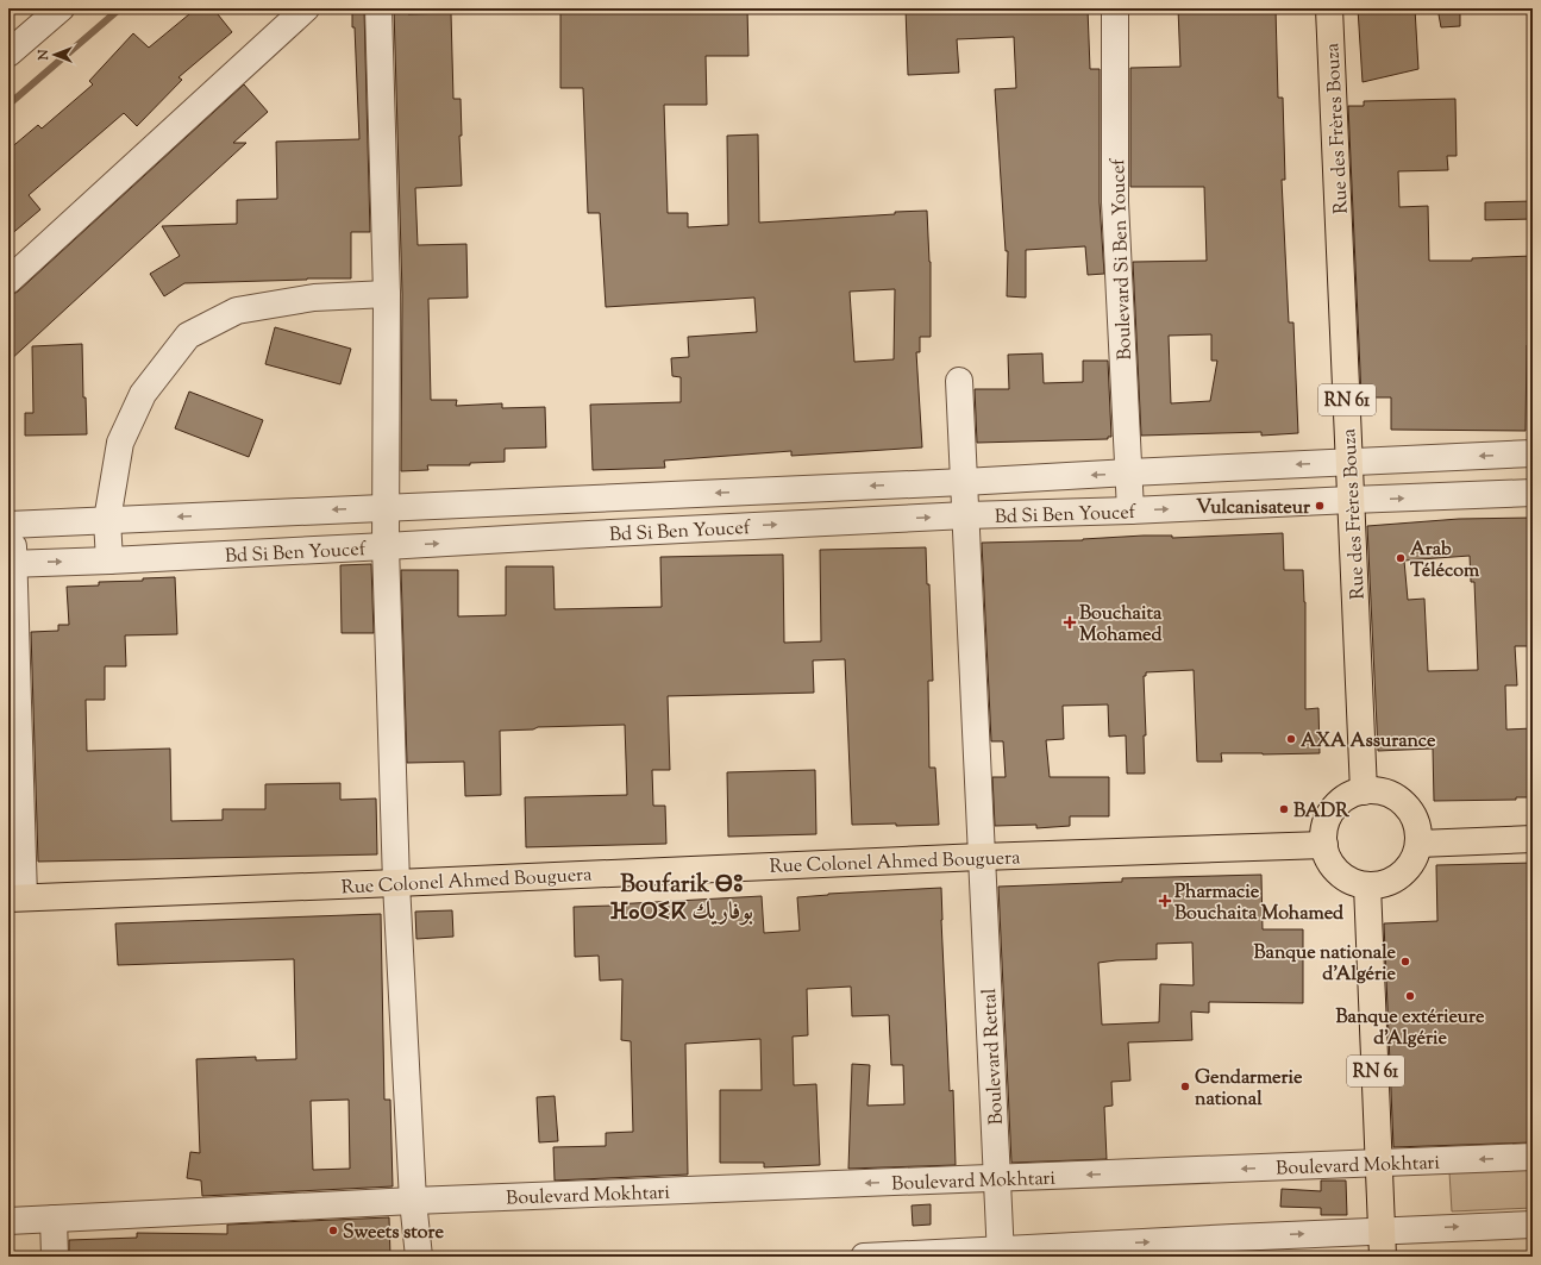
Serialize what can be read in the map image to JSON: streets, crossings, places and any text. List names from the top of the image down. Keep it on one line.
{"streets":{"main road":["Rue des Frères Bouza","RN 61","Rue Colonel Ahmed Bouguera"],"street":["Boulevard Si Ben Youcef","Bd Si Ben Youcef","Boulevard Rettal","Boulevard Mokhtari"]},"crossings":[["Rue des Frères Bouza","RN 61"],["Rue des Frères Bouza","Bd Si Ben Youcef"],["Rue des Frères Bouza","Rue Colonel Ahmed Bouguera"],["Boulevard Si Ben Youcef","Bd Si Ben Youcef"],["RN 61","Rue Colonel Ahmed Bouguera"],["RN 61","Boulevard Mokhtari"],["Bd Si Ben Youcef","Boulevard Rettal"],["Rue Colonel Ahmed Bouguera","Boulevard Rettal"],["Boulevard Rettal","Boulevard Mokhtari"]],"districts":["Boufarik ⴱⵓ ⴼⴰⵔⵉⴽ بوفاريك"],"places":{"other":["Vulcanisateur","Arab Télécom","AXA Assurance","BADR","Banque nationale d'Algérie","Banque extérieure d'Algérie","Gendarmerie national","Sweets store"],"health":["Bouchaita Mohamed","Pharmacie Bouchaita Mohamed"]},"north":"left"}
